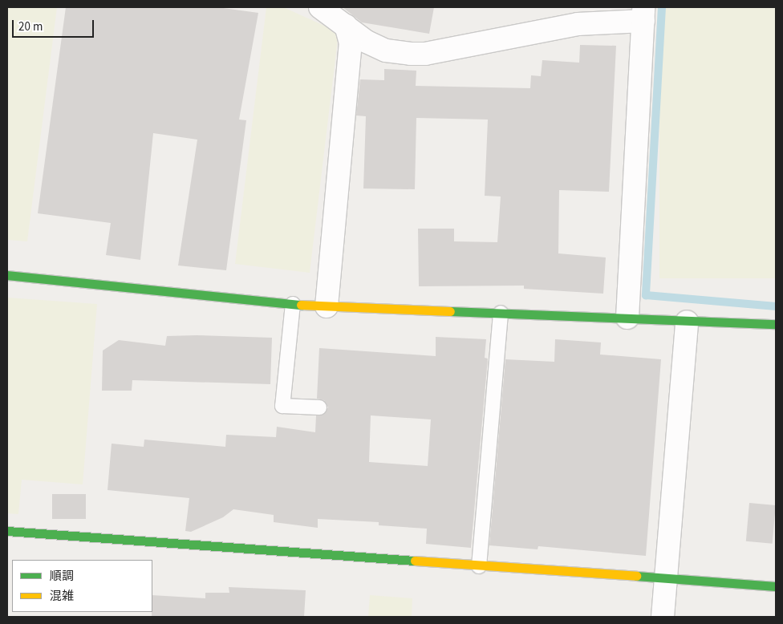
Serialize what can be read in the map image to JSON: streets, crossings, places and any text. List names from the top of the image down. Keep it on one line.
{"legend":["順調","混雑"],"scale_bar":"20 m"}
